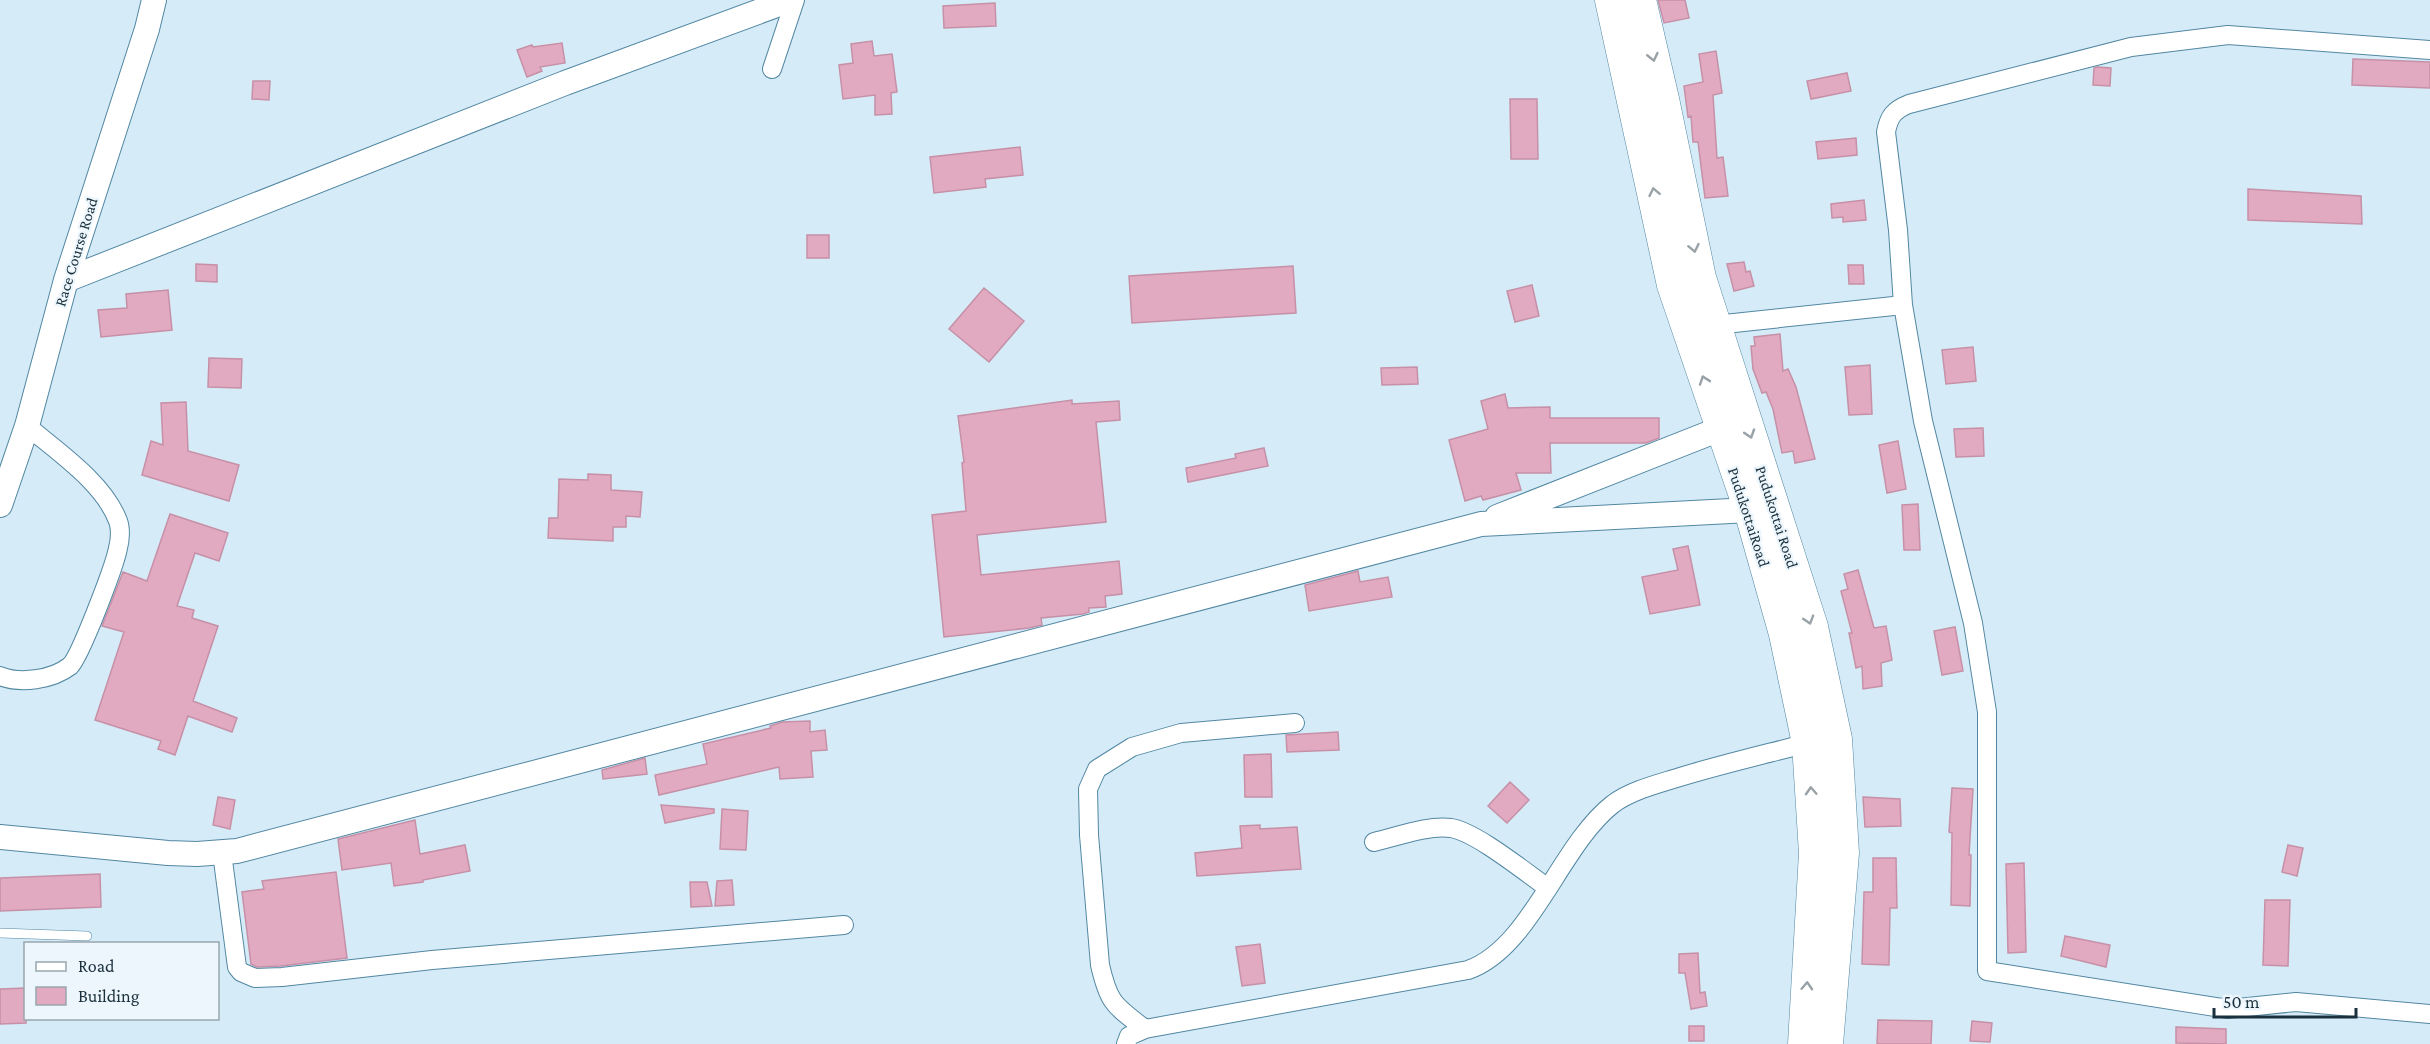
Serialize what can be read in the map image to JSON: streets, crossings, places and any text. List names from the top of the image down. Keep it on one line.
{"streets":{"highway":["PudukottaiRoad","Pudukottai Road"],"street":["Race Course Road"]},"one_way":["PudukottaiRoad","Pudukottai Road"],"legend":["Road","Building"],"scale_bar":"50 m"}
